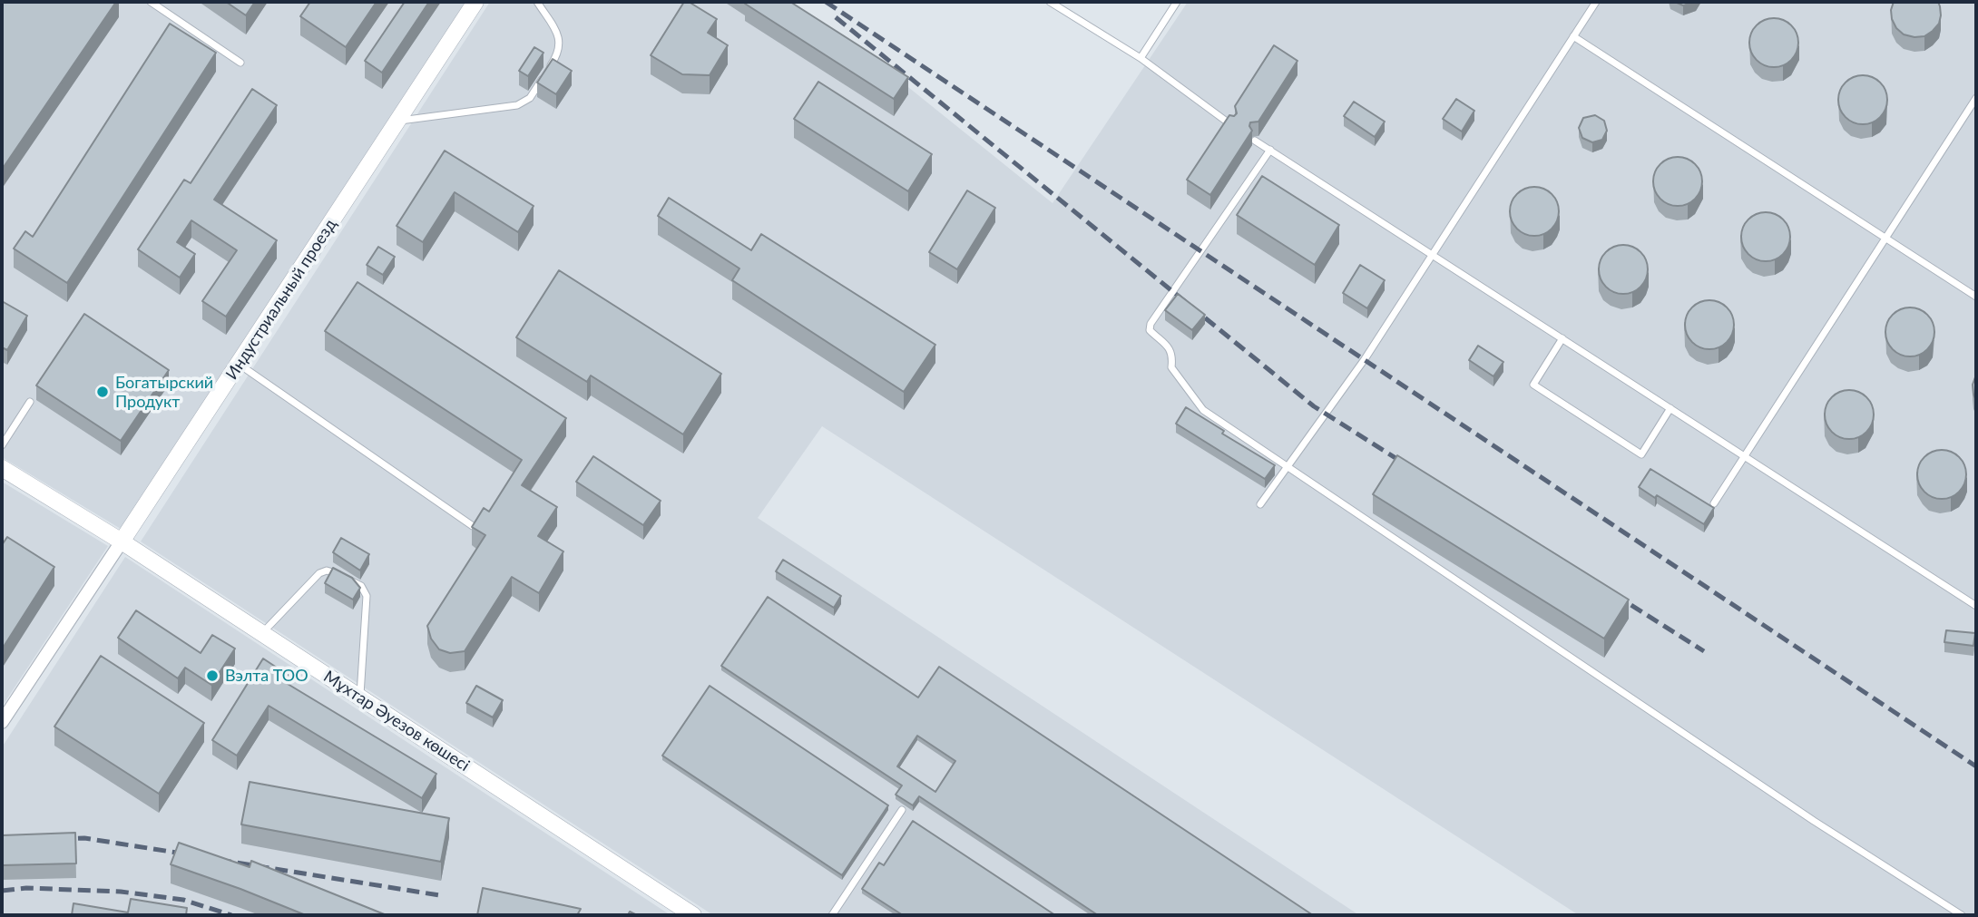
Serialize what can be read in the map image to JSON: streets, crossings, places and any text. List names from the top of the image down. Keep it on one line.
{"streets":{"street":["Индустриальный проезд","Мұхтар Әуезов көшесі"]},"crossings":[["Индустриальный проезд","Мұхтар Әуезов көшесі"]],"places":["Богатырский Продукт","Вэлта ТОО"]}
